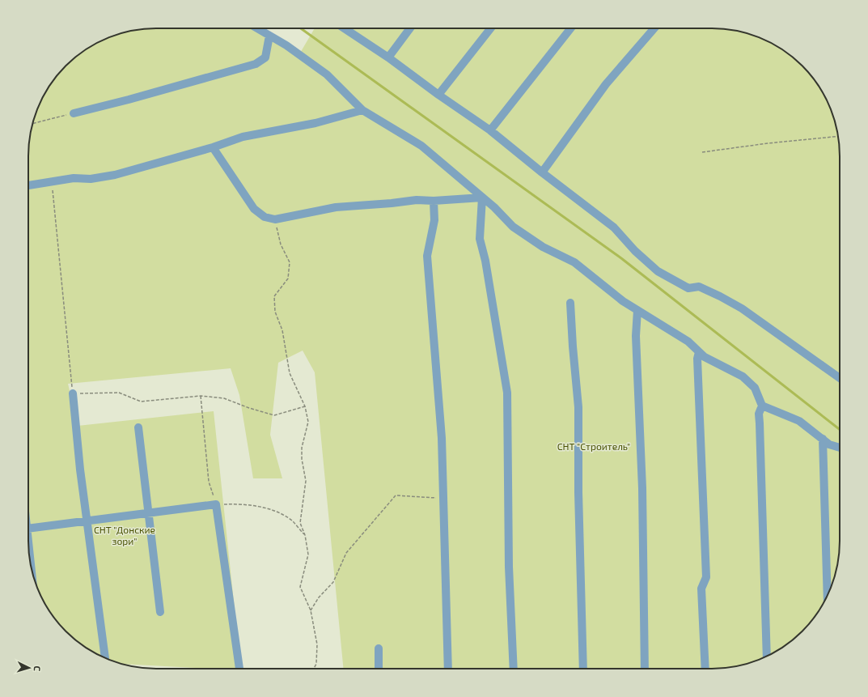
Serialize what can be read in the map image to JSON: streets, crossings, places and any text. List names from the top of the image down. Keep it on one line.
{"parks":["СНТ \"Строитель\"","СНТ \"Донские зори\""],"north":"right"}
